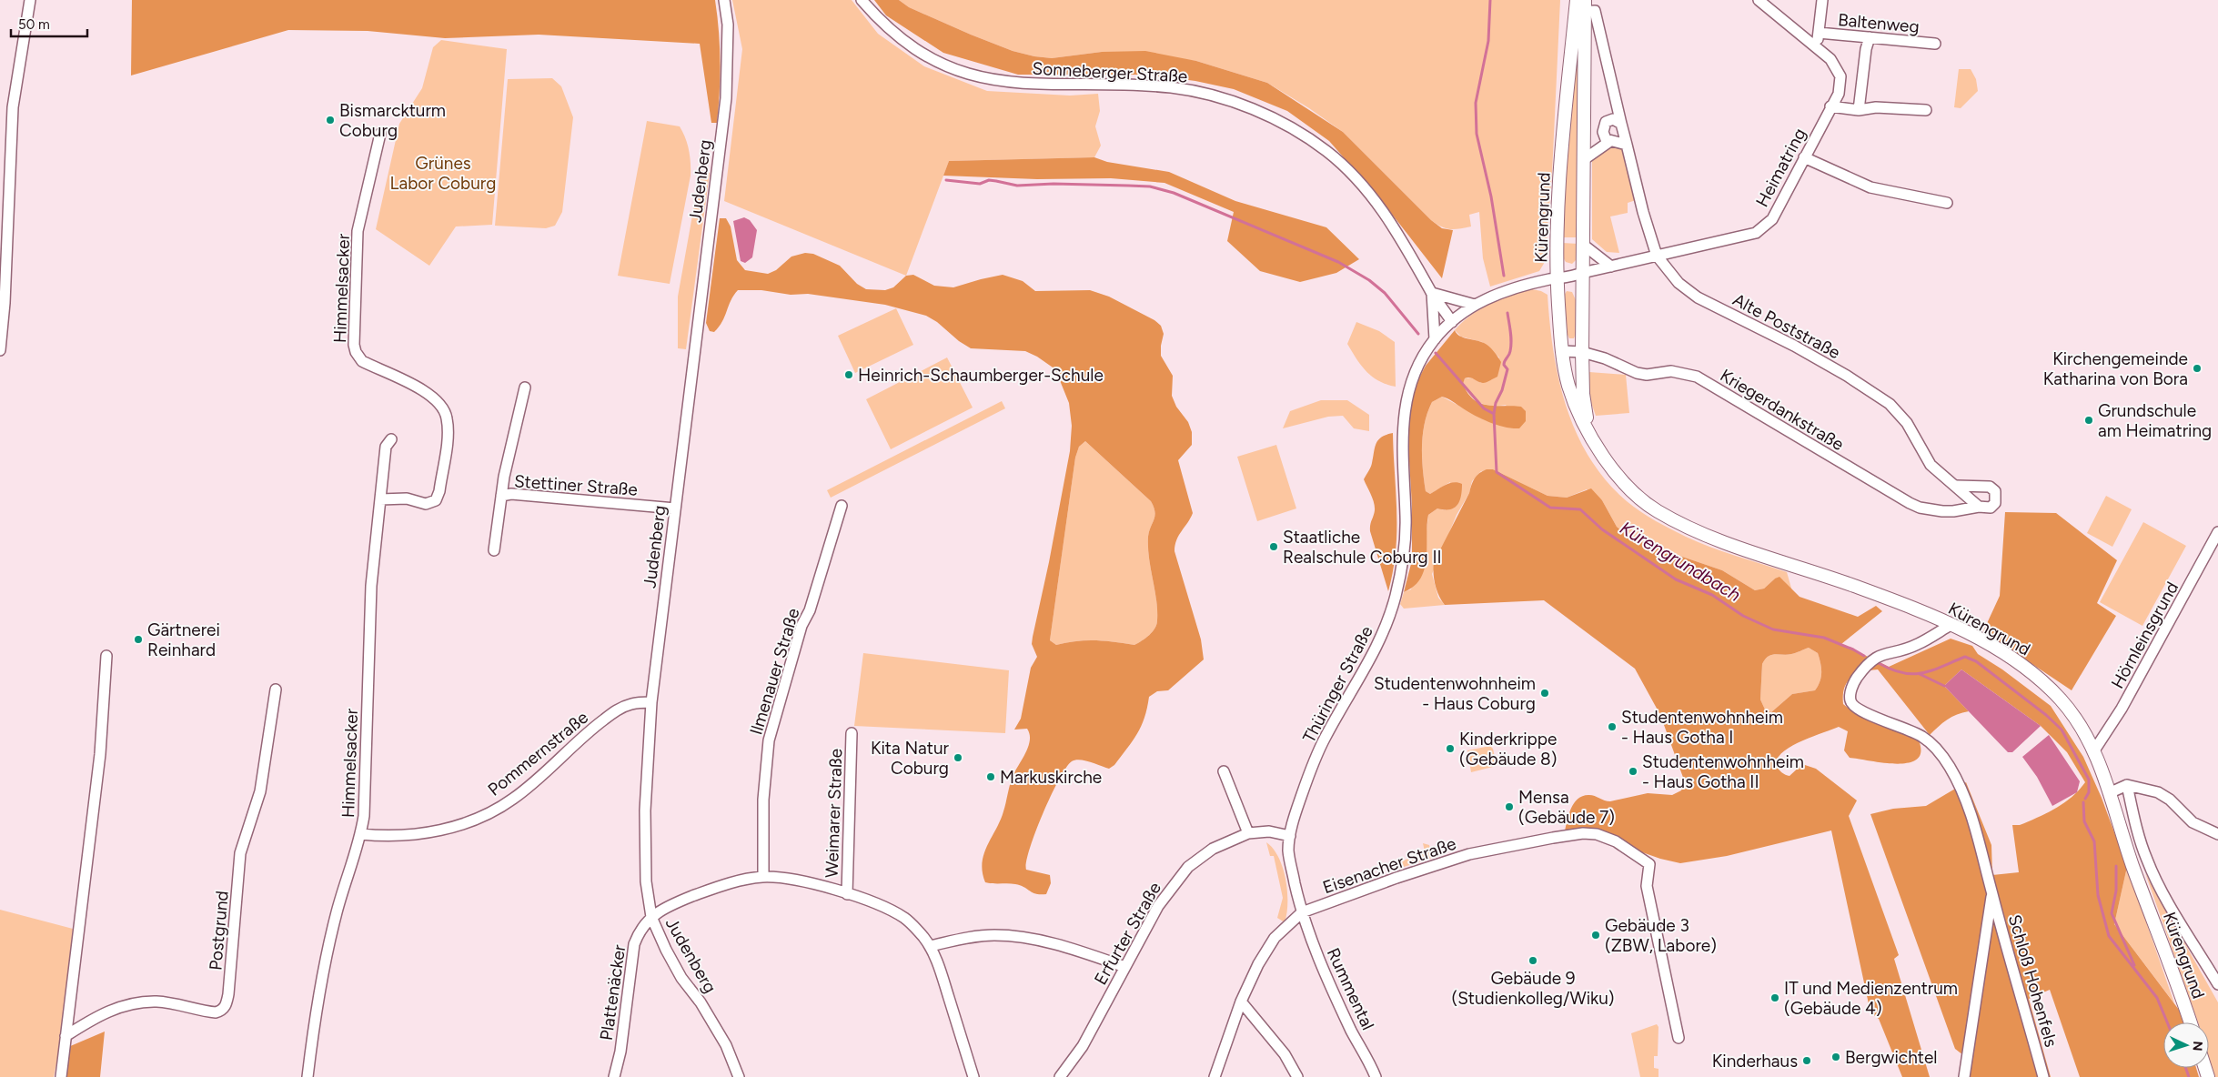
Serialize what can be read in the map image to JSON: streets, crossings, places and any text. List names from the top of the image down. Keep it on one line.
{"streets":{"main road":["Kürengrund"],"street":["Baltenweg","Sonneberger Straße","Heimatring","Judenberg","Himmelsacker","Alte Poststraße","Kriegerdankstraße","Stettiner Straße","Hörnleinsgrund","Ilmenauer Straße","Thüringer Straße","Pommernstraße","Weimarer Straße","Eisenacher Straße","Postgrund","Erfurter Straße","Schloß Hohenfels","Rummental","Plattenäcker"]},"crossings":[["Baltenweg","Heimatring"],["Sonneberger Straße","Thüringer Straße"],["Heimatring","Kürengrund"],["Heimatring","Alte Poststraße"],["Heimatring","Thüringer Straße"],["Judenberg","Stettiner Straße"],["Judenberg","Pommernstraße"],["Judenberg","Weimarer Straße"],["Judenberg","Plattenäcker"],["Kürengrund","Alte Poststraße"],["Kürengrund","Kriegerdankstraße"],["Kürengrund","Hörnleinsgrund"],["Kürengrund","Thüringer Straße"],["Kürengrund","Schloß Hohenfels"],["Himmelsacker","Pommernstraße"],["Alte Poststraße","Kriegerdankstraße"],["Ilmenauer Straße","Weimarer Straße"],["Thüringer Straße","Eisenacher Straße"],["Thüringer Straße","Erfurter Straße"],["Thüringer Straße","Rummental"],["Weimarer Straße","Plattenäcker"],["Eisenacher Straße","Rummental"]],"water":["Kürengrundbach"],"parks":["Grünes Labor Coburg"],"places":["Bismarckturm Coburg","Kirchengemeinde Katharina von Bora","Heinrich-Schaumberger-Schule","Grundschule am Heimatring","Staatliche Realschule Coburg II","Gärtnerei Reinhard","Studentenwohnheim - Haus Coburg","Studentenwohnheim - Haus Gotha I","Kinderkrippe (Gebäude 8)","Kita Natur Coburg","Studentenwohnheim - Haus Gotha II","Markuskirche","Mensa (Gebäude 7)","Gebäude 3 (ZBW, Labore)","Gebäude 9 (Studienkolleg/Wiku)","IT und Medienzentrum (Gebäude 4)","Bergwichtel","Kinderhaus"],"scale_bar":"50 m","north":"right"}
